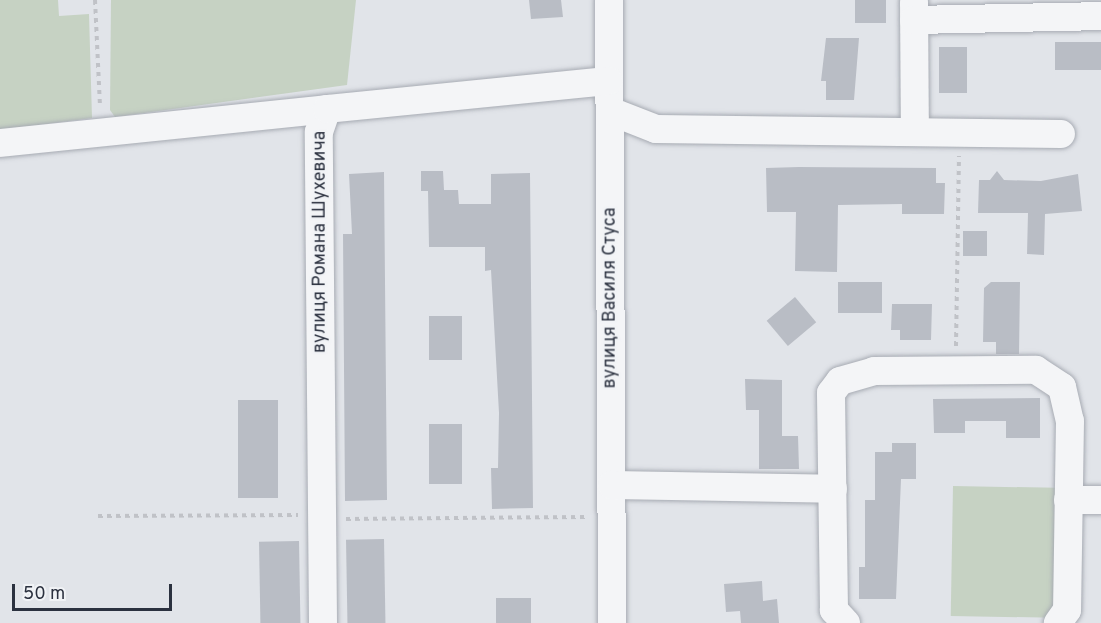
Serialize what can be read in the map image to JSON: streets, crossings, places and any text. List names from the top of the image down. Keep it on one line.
{"streets":{"street":["вулиця Романа Шухевича","вулиця Василя Стуса"]},"crossings":[["вулиця Романа Шухевича","вулиця Василя Стуса"]],"scale_bar":"50 m"}
